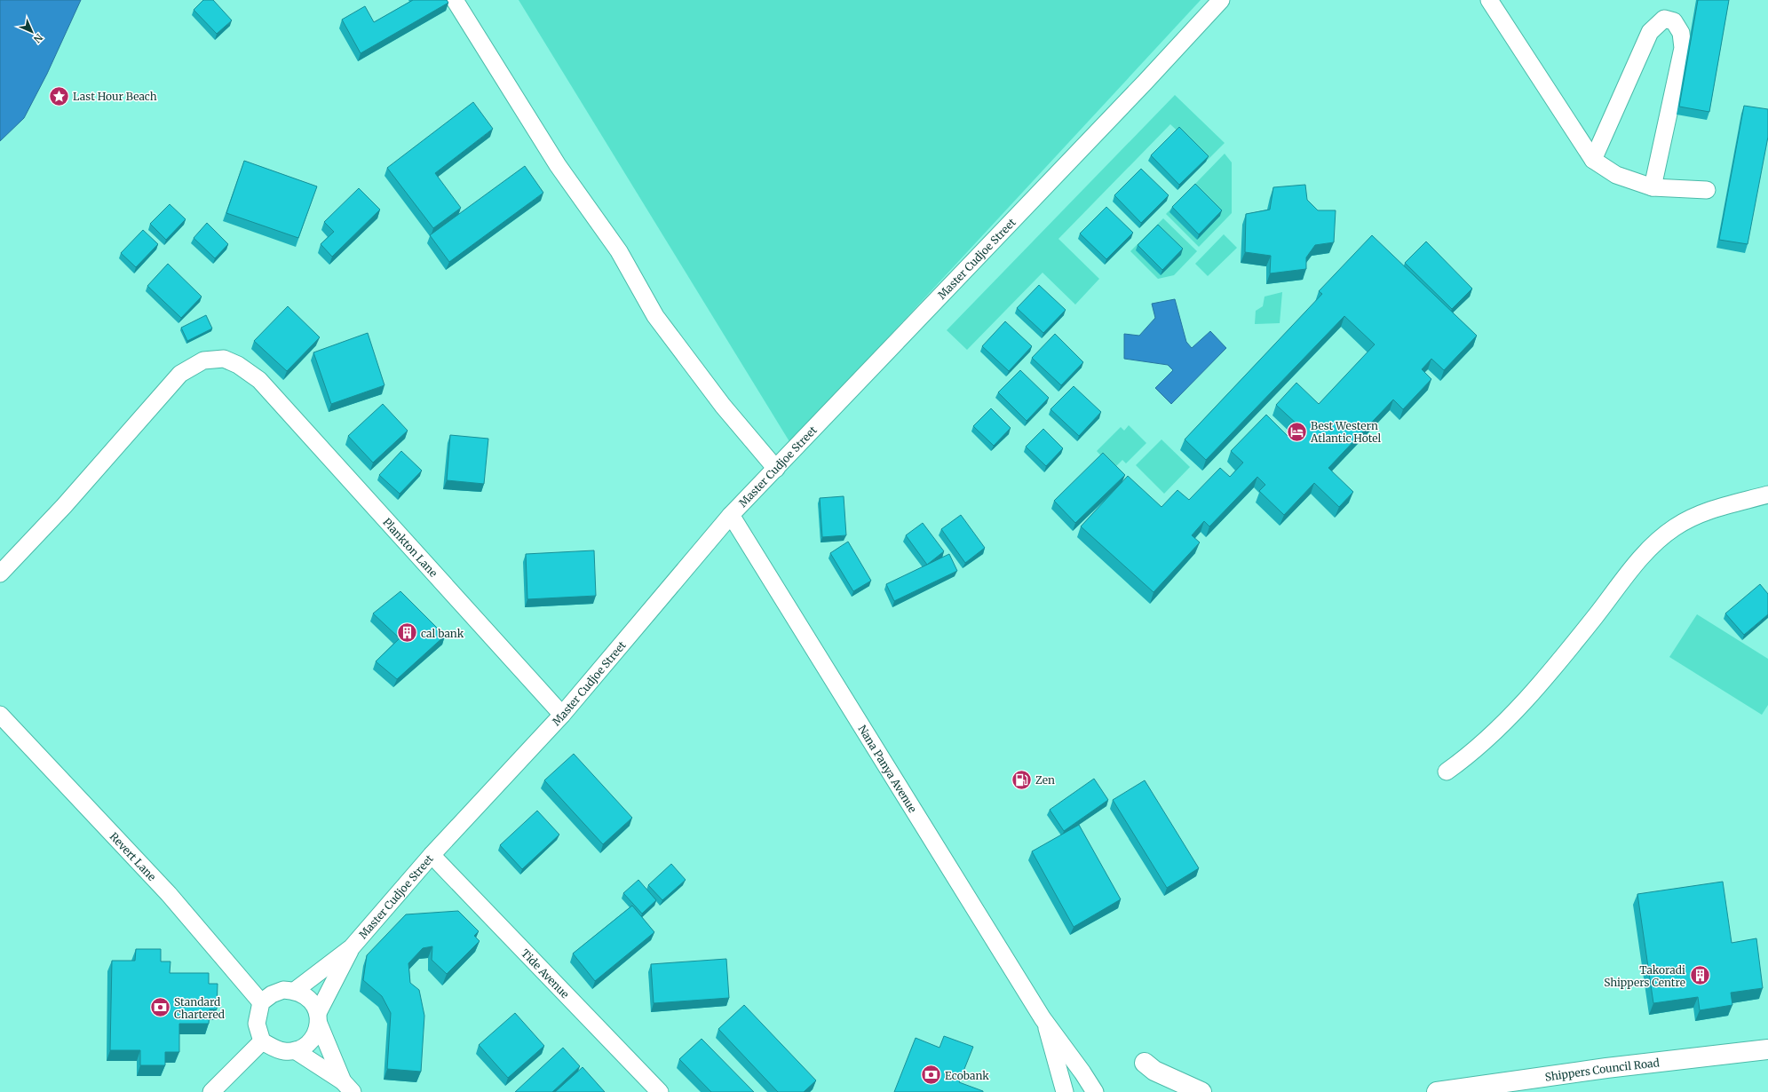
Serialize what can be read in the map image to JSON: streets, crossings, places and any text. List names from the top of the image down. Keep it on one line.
{"streets":{"street":["Master Cudjoe Street","Plankton Lane","Nana Panya Avenue","Revert Lane","Tide Avenue","Shippers Council Road"]},"crossings":[["Master Cudjoe Street","Plankton Lane"],["Master Cudjoe Street","Nana Panya Avenue"],["Master Cudjoe Street","Revert Lane"],["Master Cudjoe Street","Tide Avenue"]],"places":{"place":["Last Hour Beach"],"hotel":["Best Western Atlantic Hotel"],"building":["cal bank","Takoradi Shippers Centre"],"fuel station":["Zen"],"bank":["Standard Chartered","Ecobank"]},"north":"bottom right"}
